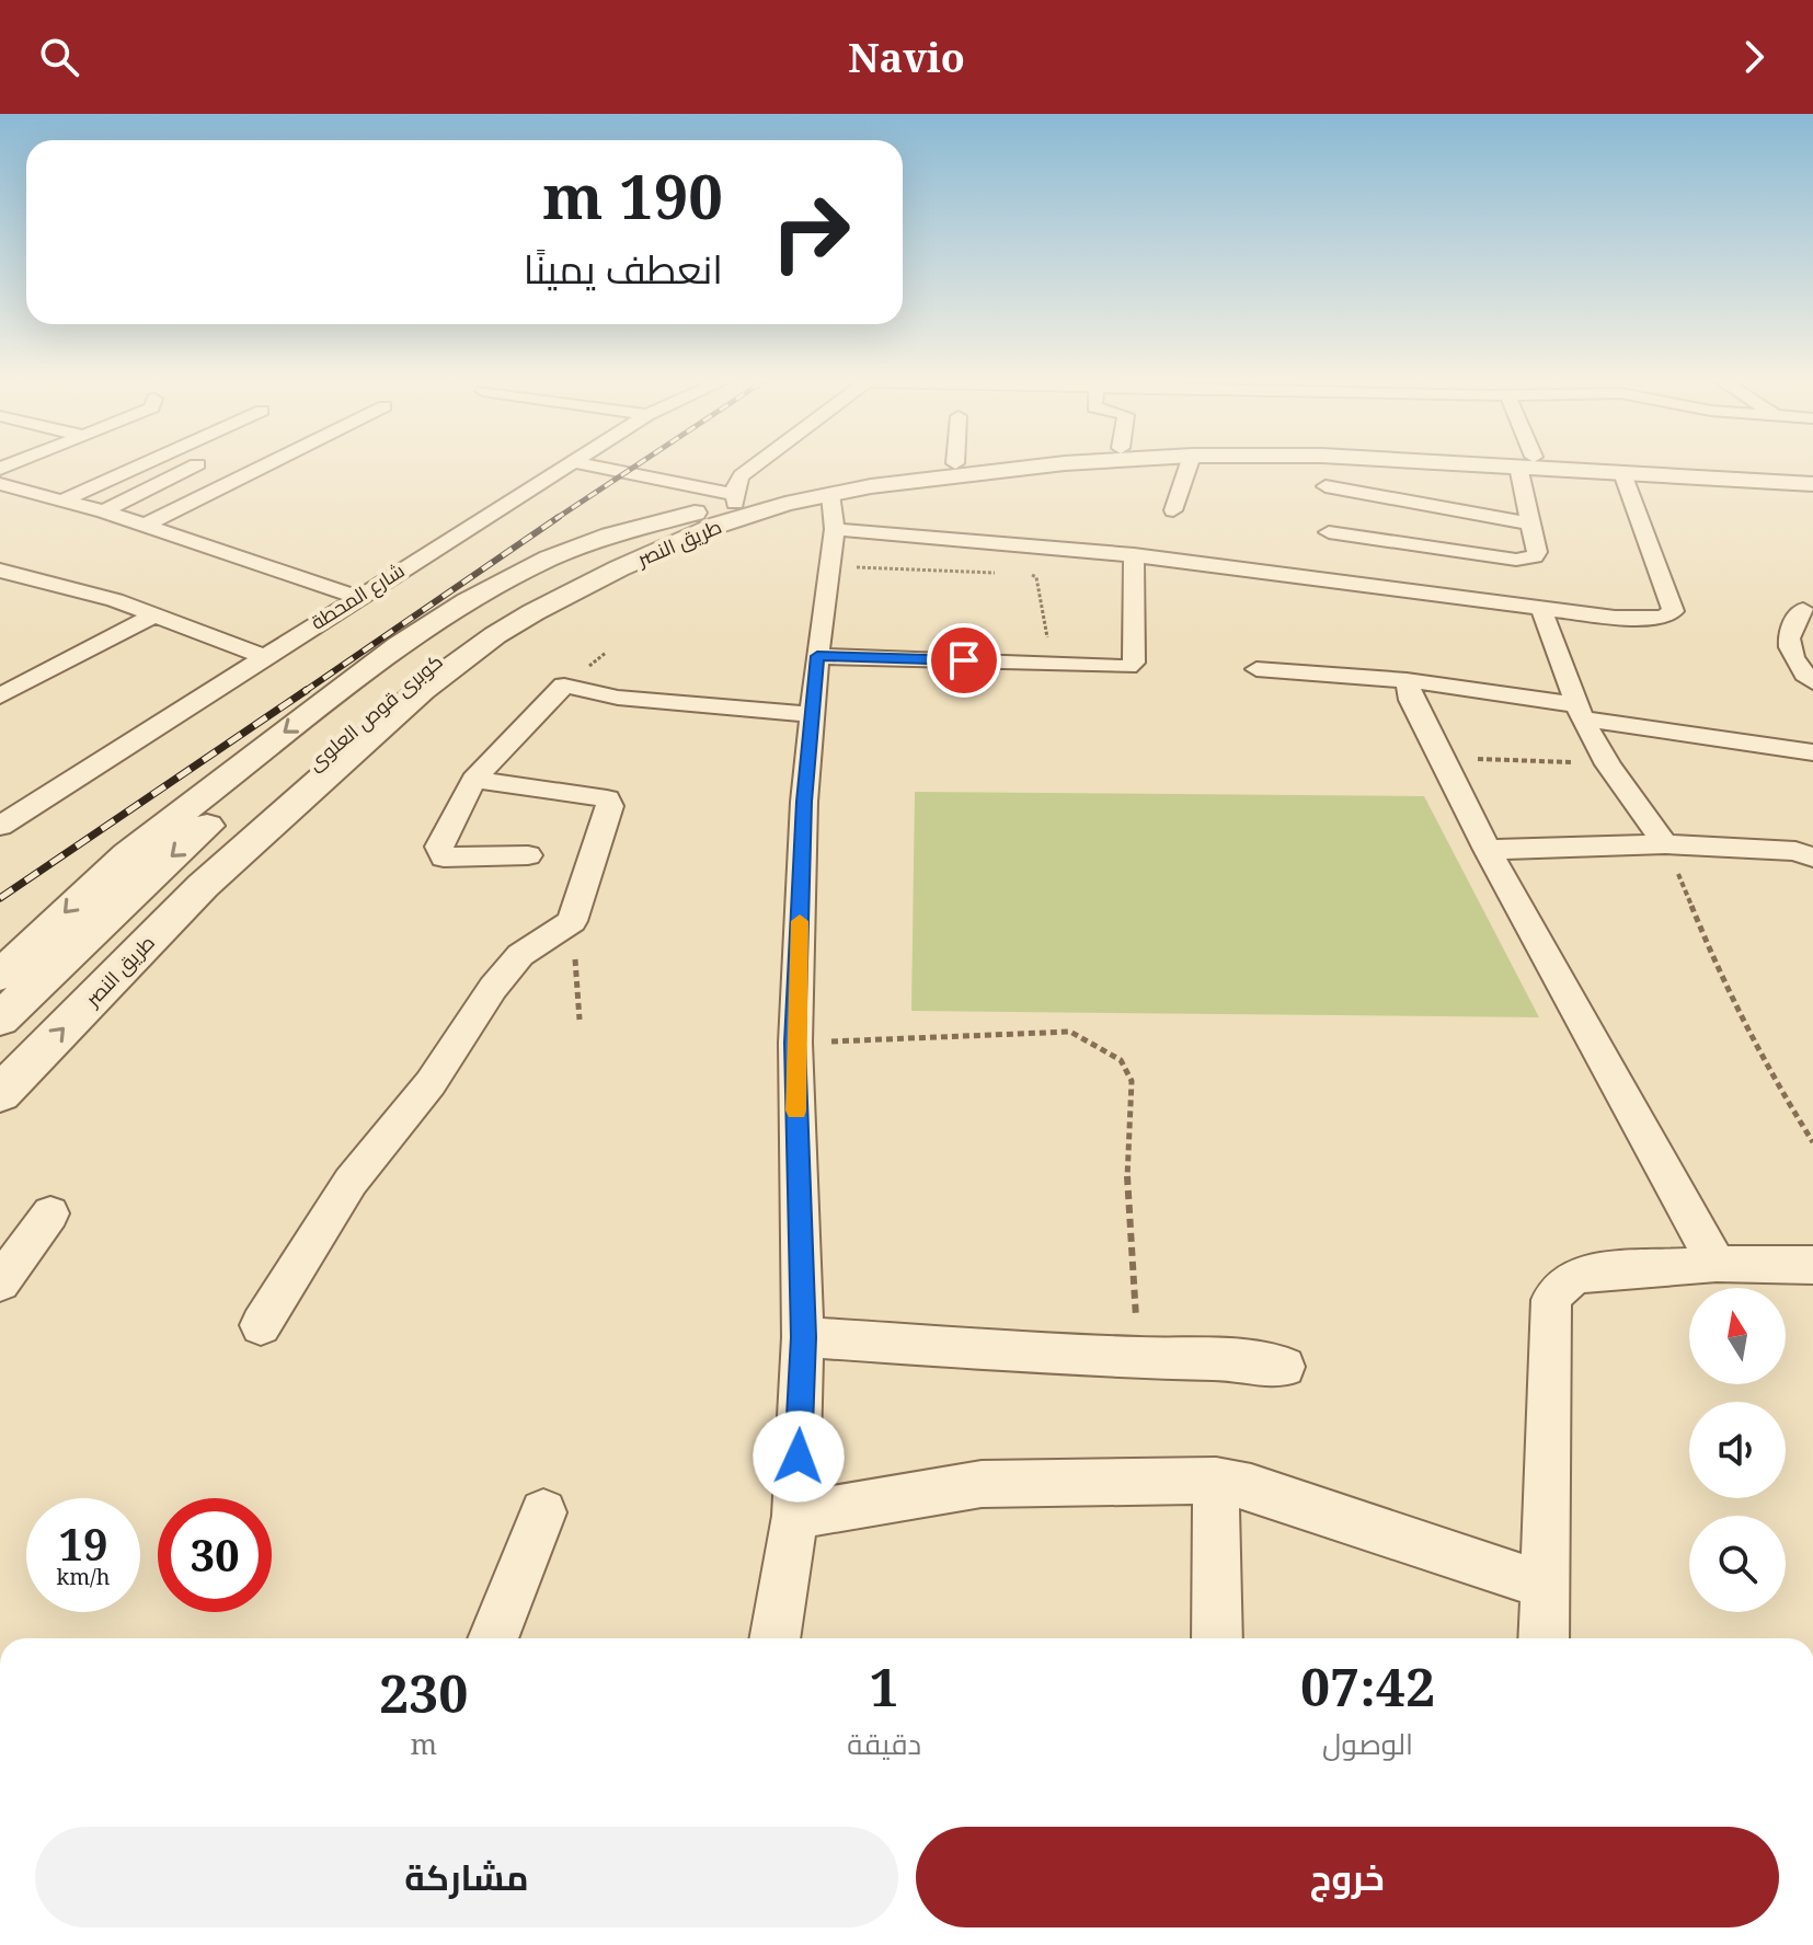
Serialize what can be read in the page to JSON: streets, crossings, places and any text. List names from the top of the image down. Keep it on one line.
{"streets":{"street":["طريق النصر","شارع المحطة","كوبرى قوص العلوى"]},"crossings":[["طريق النصر","كوبرى قوص العلوى"]],"north":"top","page":{"header":"Navio","turn":["190 m","انعطف يمينًا"],"speed":"19 km/h","limit":"30","eta":["07:42","الوصول","1","دقيقة","230","m"],"buttons":["خروج","مشاركة"]}}
